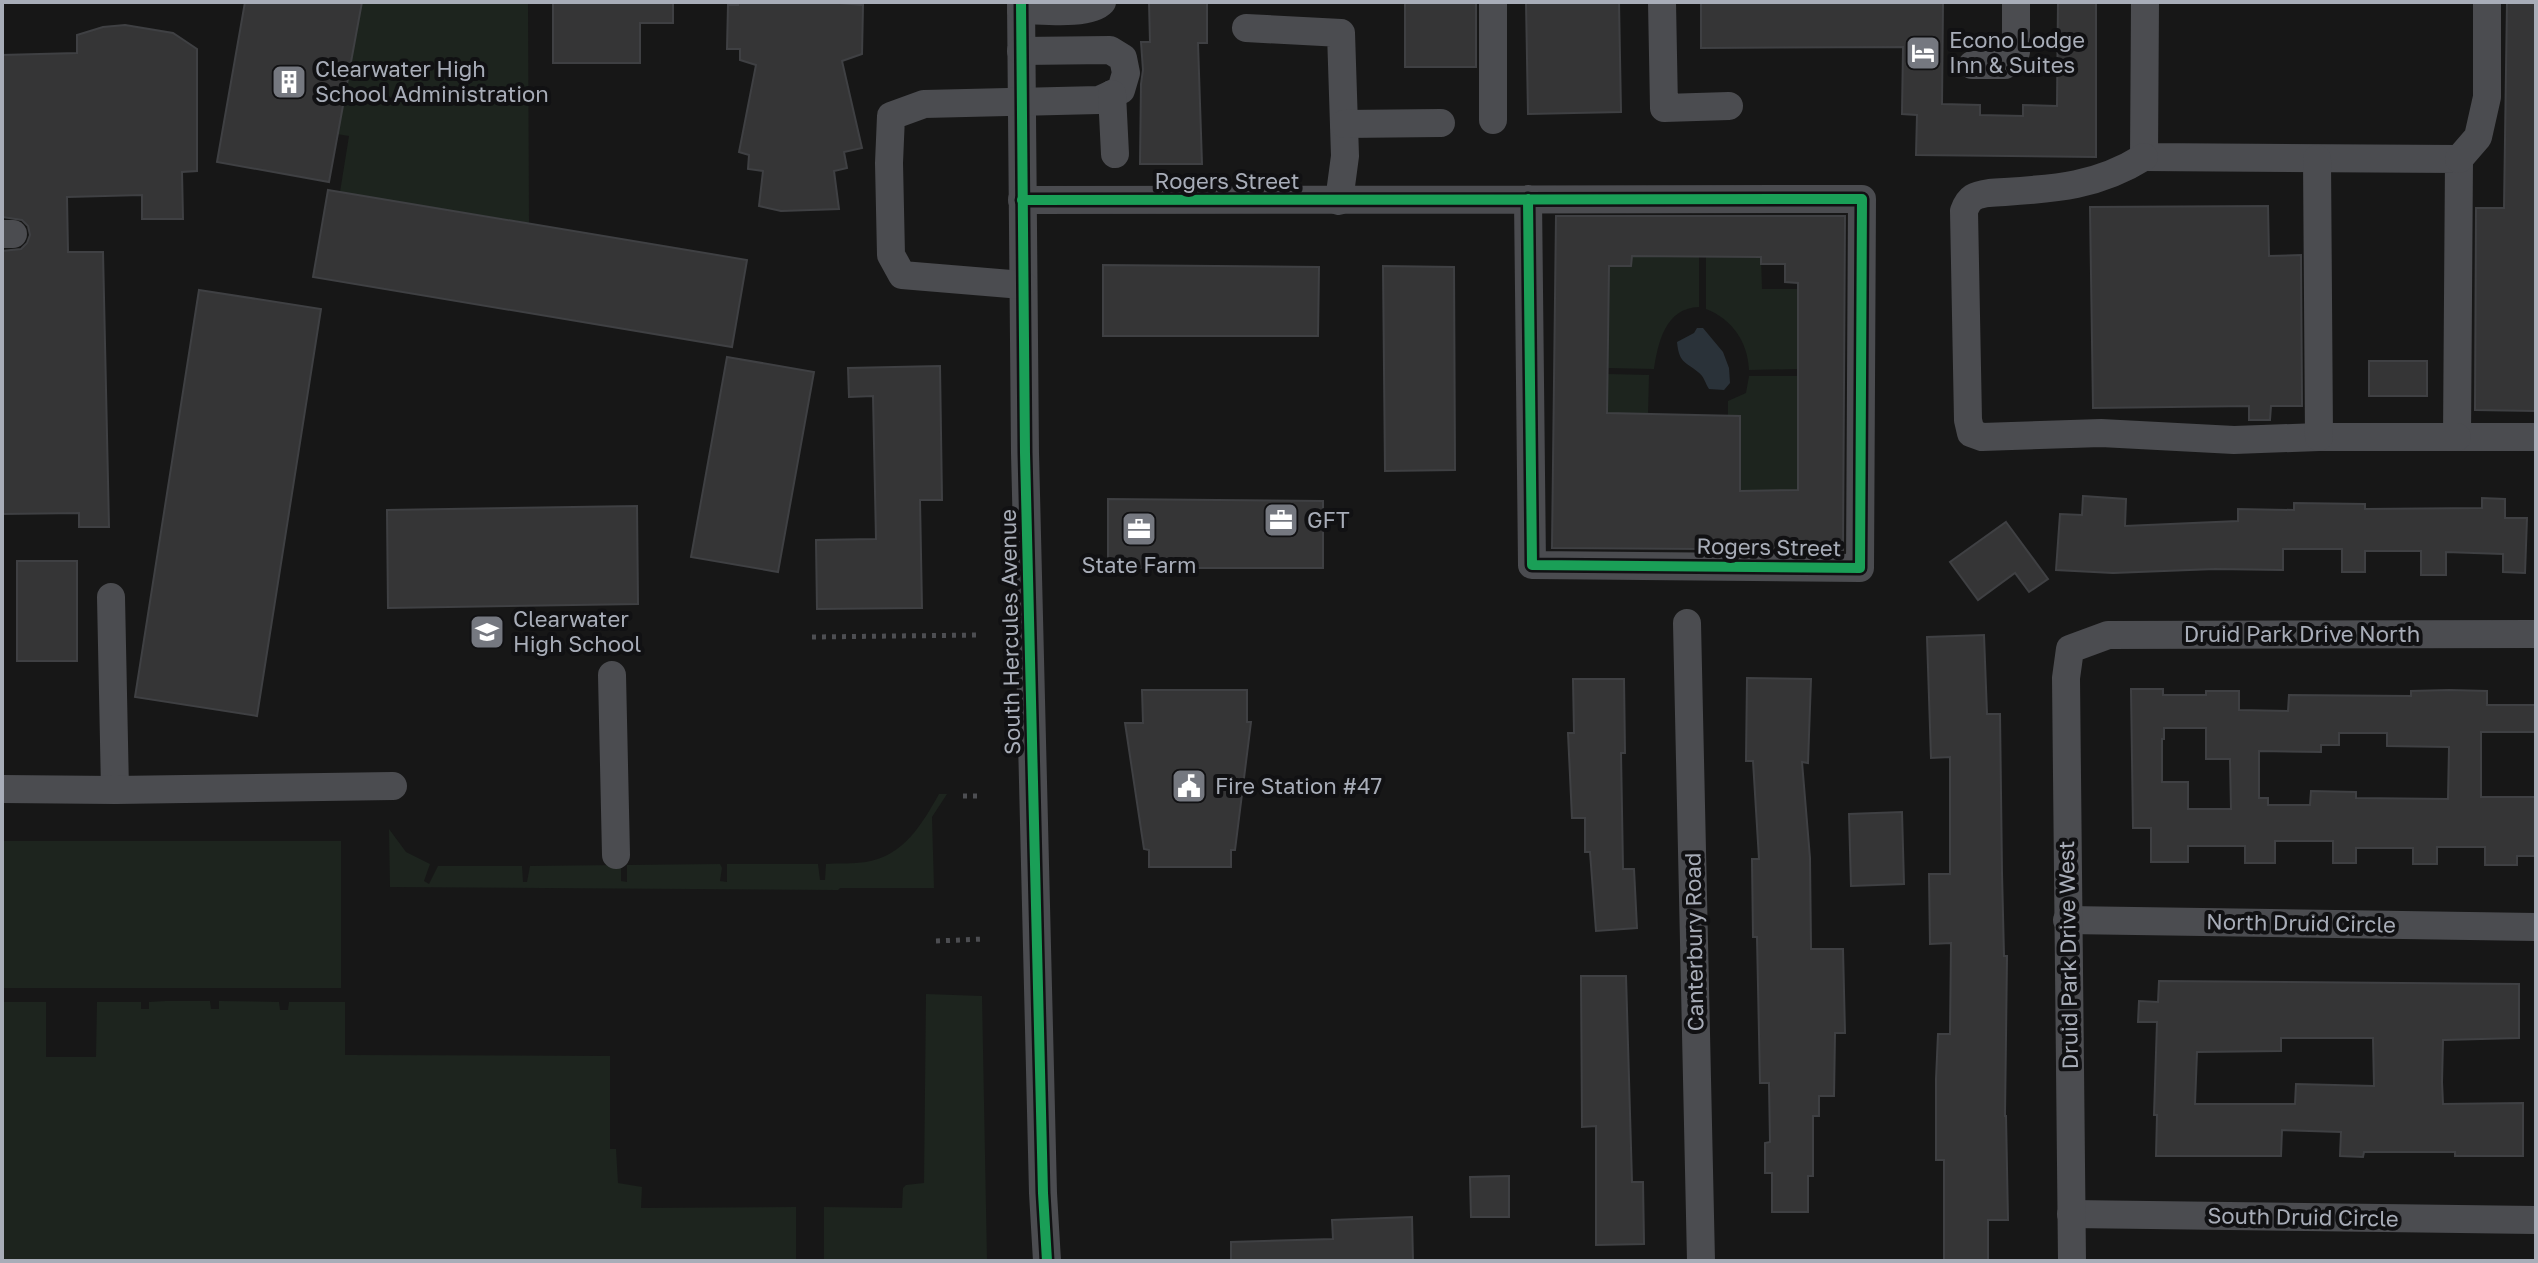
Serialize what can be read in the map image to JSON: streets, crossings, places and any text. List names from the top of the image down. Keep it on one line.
{"streets":{"street":["Rogers Street","South Hercules Avenue","Druid Park Drive North","North Druid Circle","Canterbury Road","Druid Park Drive West","South Druid Circle"]},"crossings":[["Rogers Street","South Hercules Avenue"],["Druid Park Drive North","Druid Park Drive West"],["North Druid Circle","Druid Park Drive West"],["Druid Park Drive West","South Druid Circle"]],"places":{"hotel":["Econo Lodge Inn & Suites"],"building":["Clearwater High School Administration"],"office":["GFT","State Farm"],"school or university":["Clearwater High School"],"public building":["Fire Station #47"]}}
